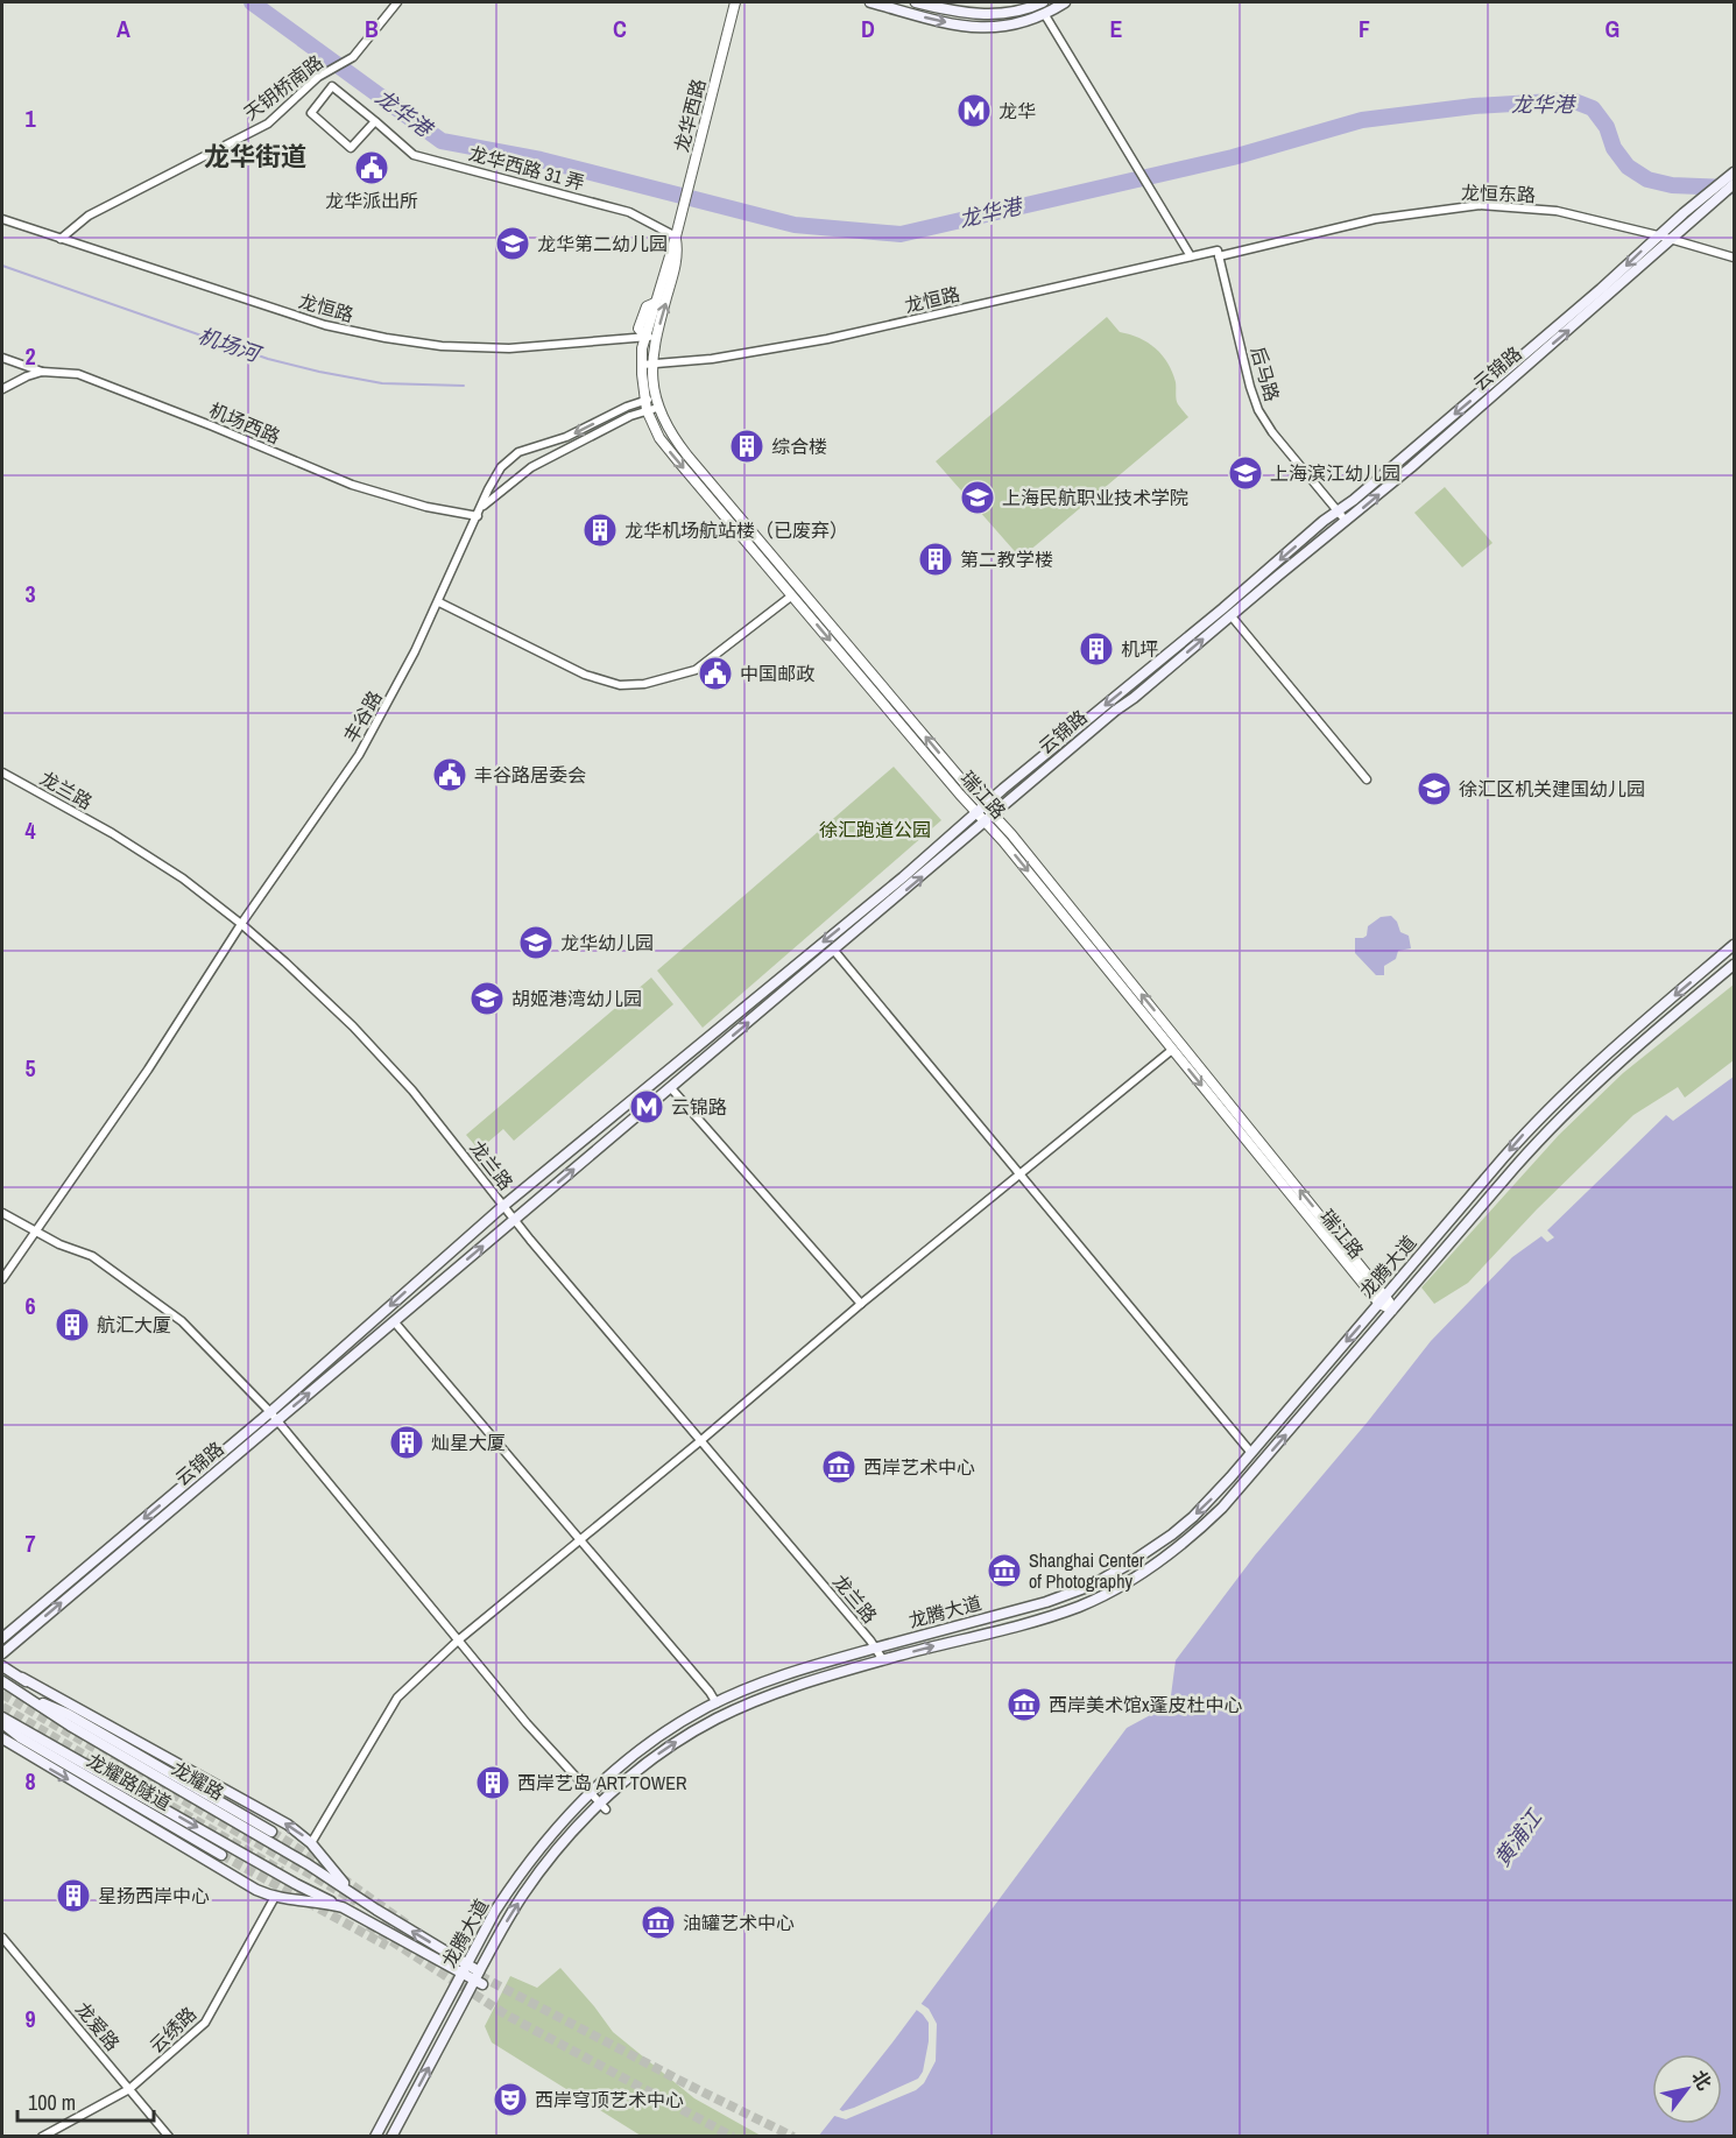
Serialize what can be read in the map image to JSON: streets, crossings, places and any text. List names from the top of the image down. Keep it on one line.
{"streets":{"main road":["云锦路","龙腾大道","龙耀路","龙耀路隧道"],"street":["天钥桥南路","龙华西路","龙华西路 31 弄","龙恒东路","龙恒路","后马路","机场西路","丰谷路","龙兰路","瑞江路","龙爱路","云绣路"]},"crossings":[["天钥桥南路","龙恒路"],["龙华西路","龙华西路 31 弄"],["龙华西路","龙恒路"],["龙华西路","丰谷路"],["龙华西路","瑞江路"],["龙恒东路","龙恒路"],["龙恒东路","云锦路"],["龙恒东路","后马路"],["龙恒路","后马路"],["云锦路","后马路"],["云锦路","龙兰路"],["云锦路","瑞江路"],["机场西路","丰谷路"],["丰谷路","龙兰路"],["丰谷路","瑞江路"],["龙兰路","龙腾大道"],["瑞江路","龙腾大道"],["龙腾大道","龙耀路"],["龙耀路","龙耀路隧道"],["龙耀路","云绣路"],["龙爱路","云绣路"]],"districts":["龙华街道"],"water":["龙华港","机场河","黄浦江"],"parks":["徐汇跑道公园"],"places":{"metro station":["龙华","云锦路"],"public building":["龙华派出所","中国邮政","丰谷路居委会"],"school or university":["龙华第二幼儿园","上海滨江幼儿园","上海民航职业技术学院","徐汇区机关建国幼儿园","龙华幼儿园","胡姬港湾幼儿园"],"building":["综合楼","龙华机场航站楼（已废弃）","第二教学楼","机坪","航汇大厦","灿星大厦","西岸艺岛 ART TOWER","星扬西岸中心"],"museum":["西岸艺术中心","Shanghai Center of Photography","西岸美术馆x蓬皮杜中心","油罐艺术中心"],"theatre":["西岸穹顶艺术中心"]},"scale_bar":"100 m","north":"top right","grid":{"columns":["A","B","C","D","E","F","G"],"rows":["1","2","3","4","5","6","7","8","9"]}}
